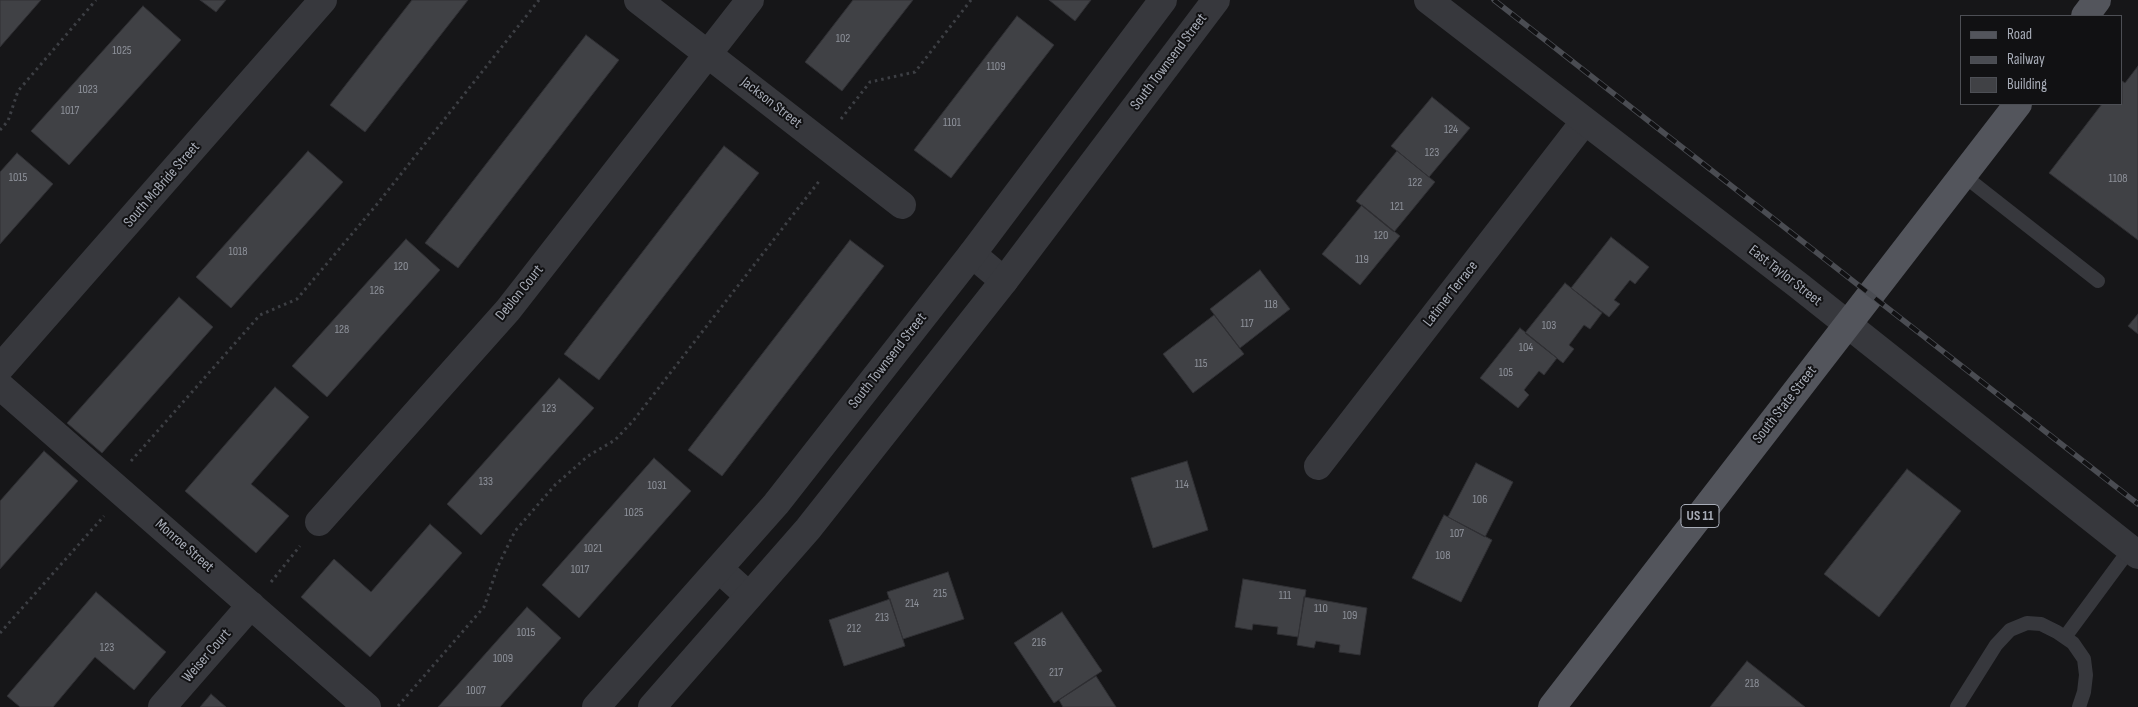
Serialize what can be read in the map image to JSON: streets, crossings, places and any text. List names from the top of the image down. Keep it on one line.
{"streets":{"main road":["South State Street","US 11"],"street":["South Townsend Street","Jackson Street","South McBride Street","East Taylor Street","Deblon Court","Latimer Terrace","Monroe Street","Weiser Court"]},"crossings":[["Jackson Street","Deblon Court"],["East Taylor Street","Latimer Terrace"],["East Taylor Street","South State Street"],["Monroe Street","Weiser Court"]],"house_numbers":["102","1025","1109","1023","1017","1101","124","123","1015","1108","122","121","120","1018","119","120","126","118","117","103","128","104","115","105","123","133","114","1031","106","1025","107","1021","108","1017","215","111","214","110","109","213","212","1015","216","123","1009","217","218","1007"],"legend":["Road","Railway","Building"]}
